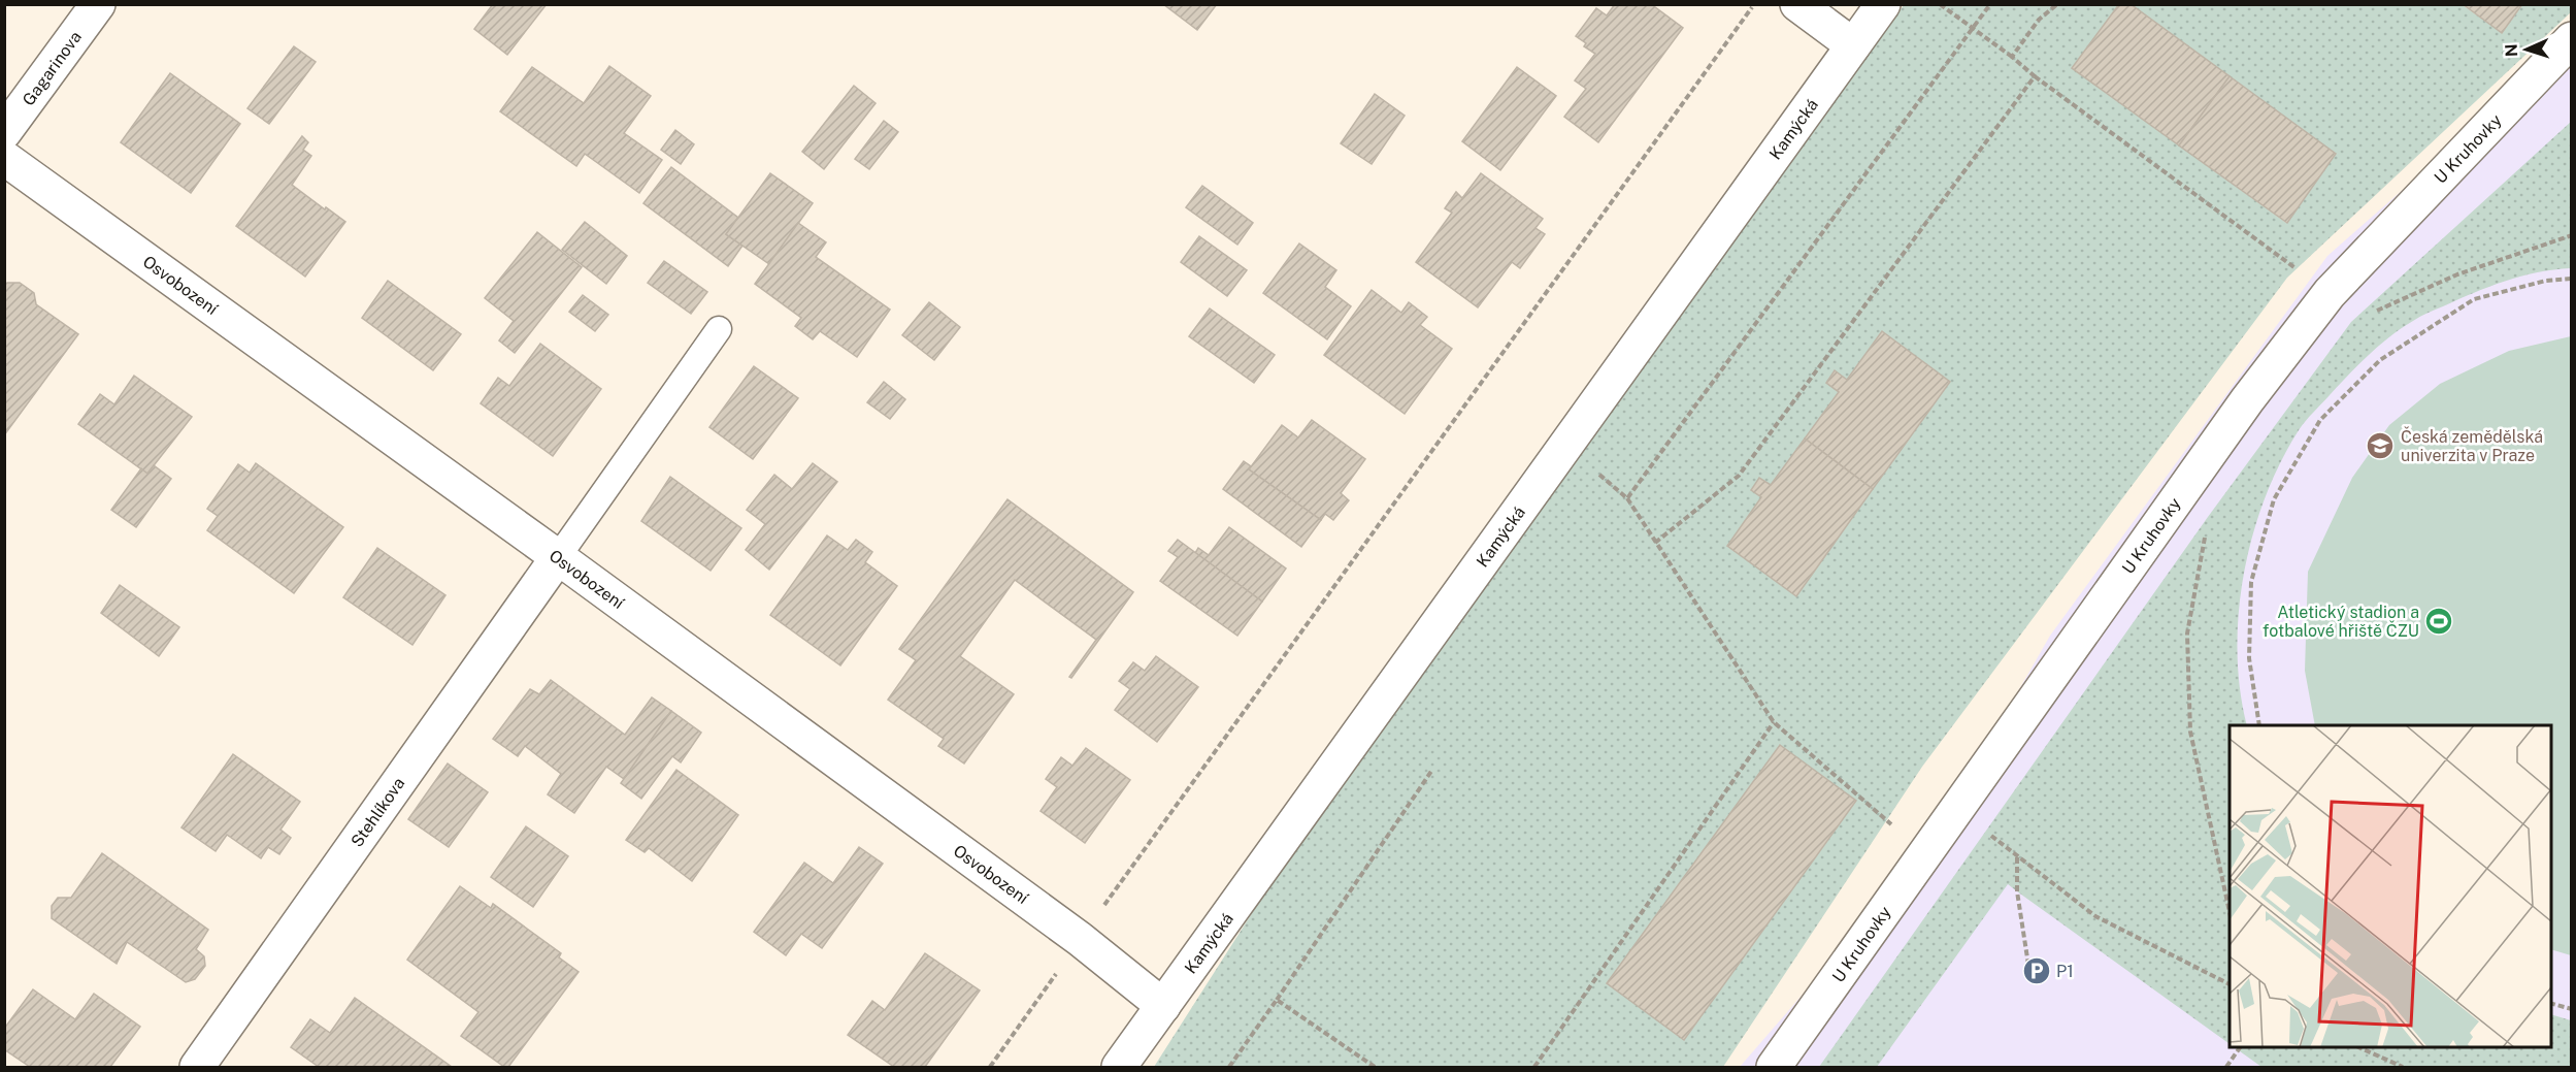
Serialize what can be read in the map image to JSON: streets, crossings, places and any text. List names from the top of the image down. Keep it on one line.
{"streets":{"street":["Gagarinova","Kamýcká","U Kruhovky","Osvobození","Stehlíkova"]},"crossings":[["Kamýcká","Osvobození"],["Osvobození","Stehlíkova"]],"places":{"school or university":["Česká zemědělská univerzita v Praze"],"sports":["Atletický stadion a fotbalové hřiště ČZU"],"parking":["P1"]},"north":"left"}
